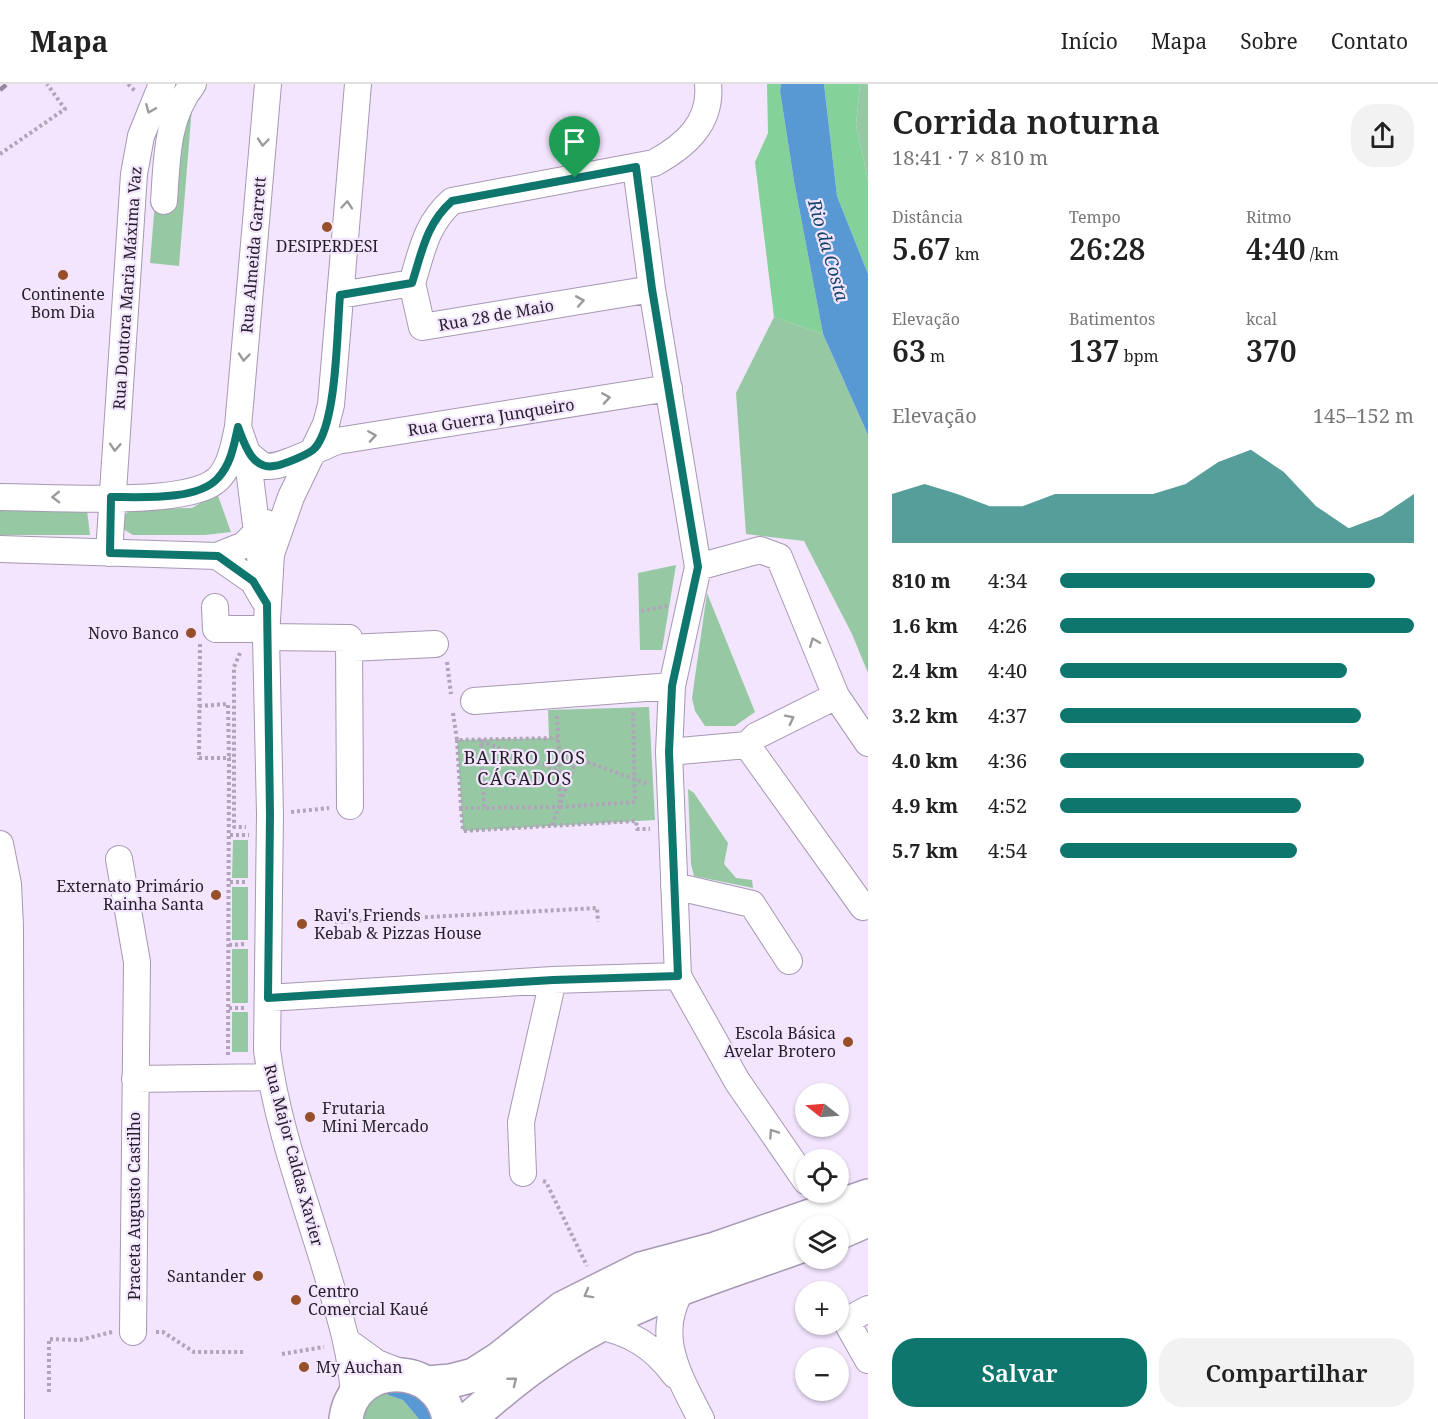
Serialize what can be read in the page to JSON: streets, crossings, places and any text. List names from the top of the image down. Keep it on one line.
{"streets":{"street":["Rua Almeida Garrett","Rua Doutora Maria Máxima Vaz","Rua 28 de Maio","Rua Guerra Junqueiro","Rua Major Caldas Xavier","Praceta Augusto Castilho"]},"crossings":[["Rua Almeida Garrett","Rua Doutora Maria Máxima Vaz"],["Rua Almeida Garrett","Rua Guerra Junqueiro"],["Rua Almeida Garrett","Rua Major Caldas Xavier"],["Rua Guerra Junqueiro","Rua Major Caldas Xavier"]],"one_way":["Rua Doutora Maria Máxima Vaz","Rua 28 de Maio"],"districts":["BAIRRO DOS CÁGADOS"],"water":["Rio da Costa"],"places":["DESIPERDESI","Continente Bom Dia","Novo Banco","Externato Primário Rainha Santa","Ravi's Friends Kebab & Pizzas House","Escola Básica Avelar Brotero","Frutaria Mini Mercado","Santander","Centro Comercial Kaué","My Auchan"],"north":"left","page":{"header":"Mapa","nav":["Início","Mapa","Sobre","Contato"],"heading":["Corrida noturna","18:41 · 7 × 810 m"],"stats":[["Distância","5.67 km"],["Tempo","26:28"],["Ritmo","4:40 /km"],["Elevação","63 m"],["Batimentos","137 bpm"],["kcal","370"]],"chart":["Elevação","145–152 m"],"list":[{"name":"810 m","note":"4:34"},{"name":"1.6 km","note":"4:26"},{"name":"2.4 km","note":"4:40"},{"name":"3.2 km","note":"4:37"},{"name":"4.0 km","note":"4:36"},{"name":"4.9 km","note":"4:52"},{"name":"5.7 km","note":"4:54"}],"map_buttons":["+","−"],"buttons":["Salvar","Compartilhar"]}}
